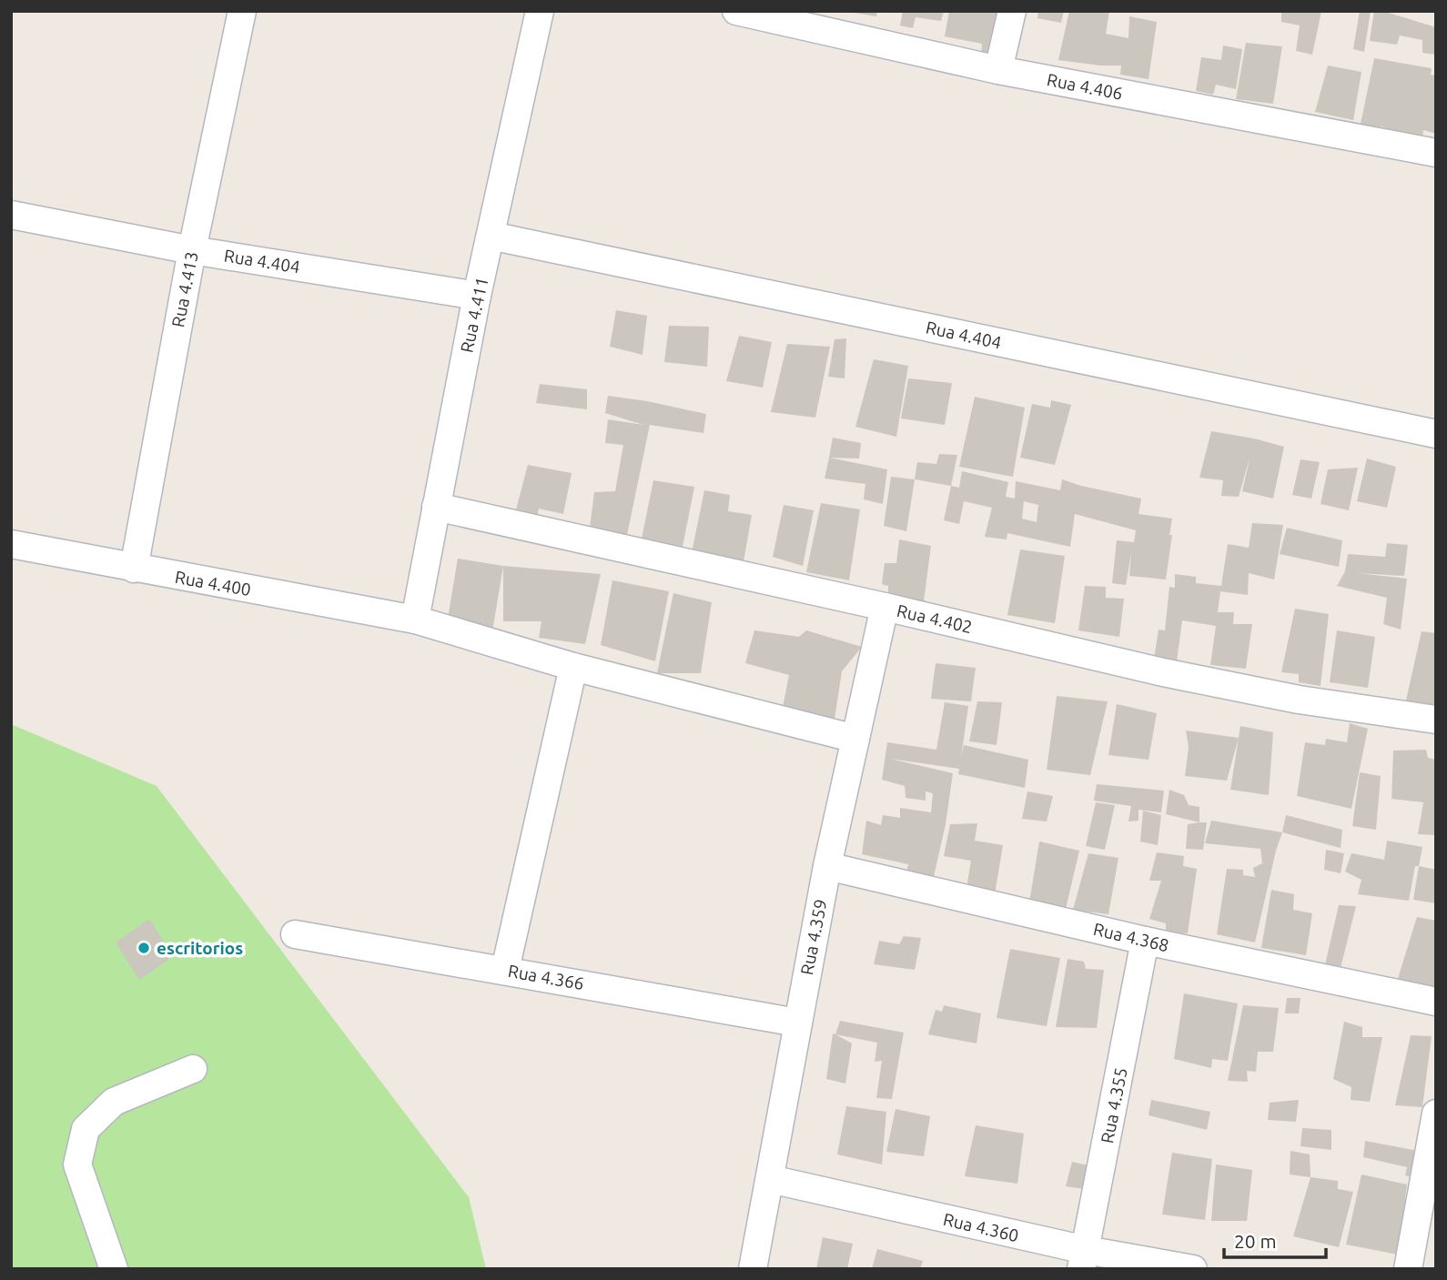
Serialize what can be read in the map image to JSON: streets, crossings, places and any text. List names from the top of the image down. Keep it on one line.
{"streets":{"street":["Rua 4.406","Rua 4.404","Rua 4.413","Rua 4.411","Rua 4.400","Rua 4.402","Rua 4.359","Rua 4.368","Rua 4.366","Rua 4.355","Rua 4.360"]},"crossings":[["Rua 4.404","Rua 4.413"],["Rua 4.404","Rua 4.411"],["Rua 4.413","Rua 4.400"],["Rua 4.411","Rua 4.400"],["Rua 4.411","Rua 4.402"],["Rua 4.400","Rua 4.359"],["Rua 4.402","Rua 4.359"],["Rua 4.359","Rua 4.368"],["Rua 4.359","Rua 4.366"],["Rua 4.359","Rua 4.360"],["Rua 4.368","Rua 4.355"],["Rua 4.355","Rua 4.360"]],"places":["escritorios"],"scale_bar":"20 m"}
